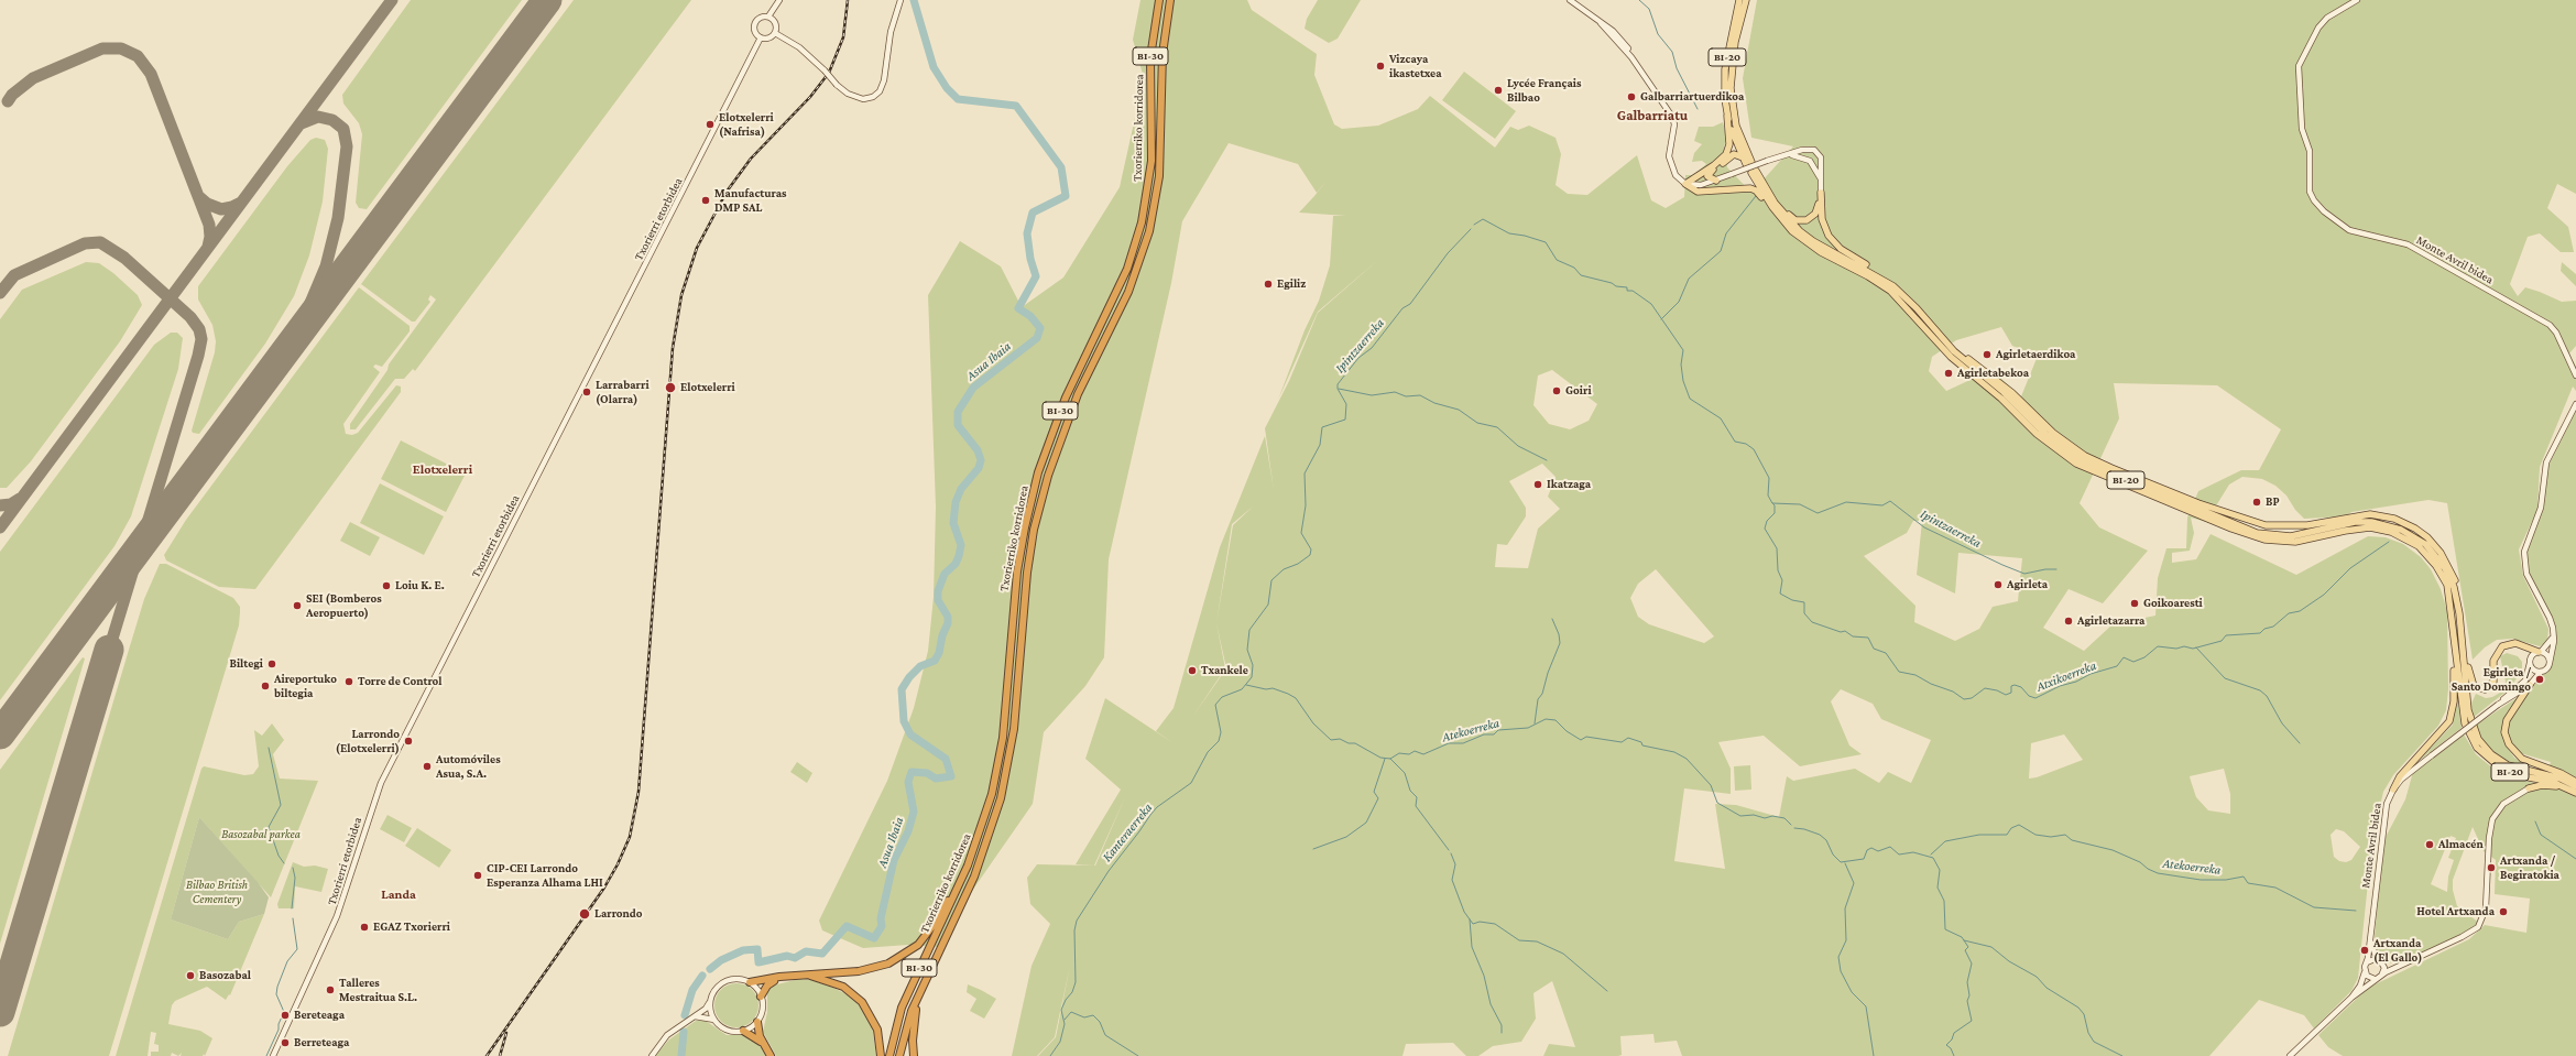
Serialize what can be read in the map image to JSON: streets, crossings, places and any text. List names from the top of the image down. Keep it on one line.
{"streets":{"highway":["BI-30","Txorierriko korridorea"],"main road":["BI-20"],"street":["Txorierri etorbidea","Monte Avril bidea"]},"districts":["Galbarriatu","Elotxelerri","Landa"],"water":["Ipintzaerreka","Asua Ibaia","Atxikoerreka","Atekoerreka","Kanteraerreka"],"parks":["Basozabal parkea","Bilbao British Cementery"],"places":["Vizcaya ikastetxea","Lycée Français Bilbao","Galbarriartuerdikoa","Elotxelerri (Nafrisa)","Manufacturas DMP SAL","Egiliz","Agirletaerdikoa","Agirletabekoa","Elotxelerri","Goiri","Larrabarri (Olarra)","Ikatzaga","BP","Agirleta","Loiu K. E.","Goikoaresti","SEI (Bomberos Aeropuerto)","Agirletazarra","Biltegi","Txankele","Egirleta / Santo Domingo","Torre de Control","Aireportuko biltegia","Larrondo (Elotxelerri)","Automóviles Asua, S.A.","Almacén","Artxanda / Begiratokia","CIP-CEI Larrondo Esperanza Alhama LHI","Hotel Artxanda","Larrondo","EGAZ Txorierri","Artxanda (El Gallo)","Basozabal","Talleres Mestraitua S.L.","Bereteaga","Berreteaga"]}
